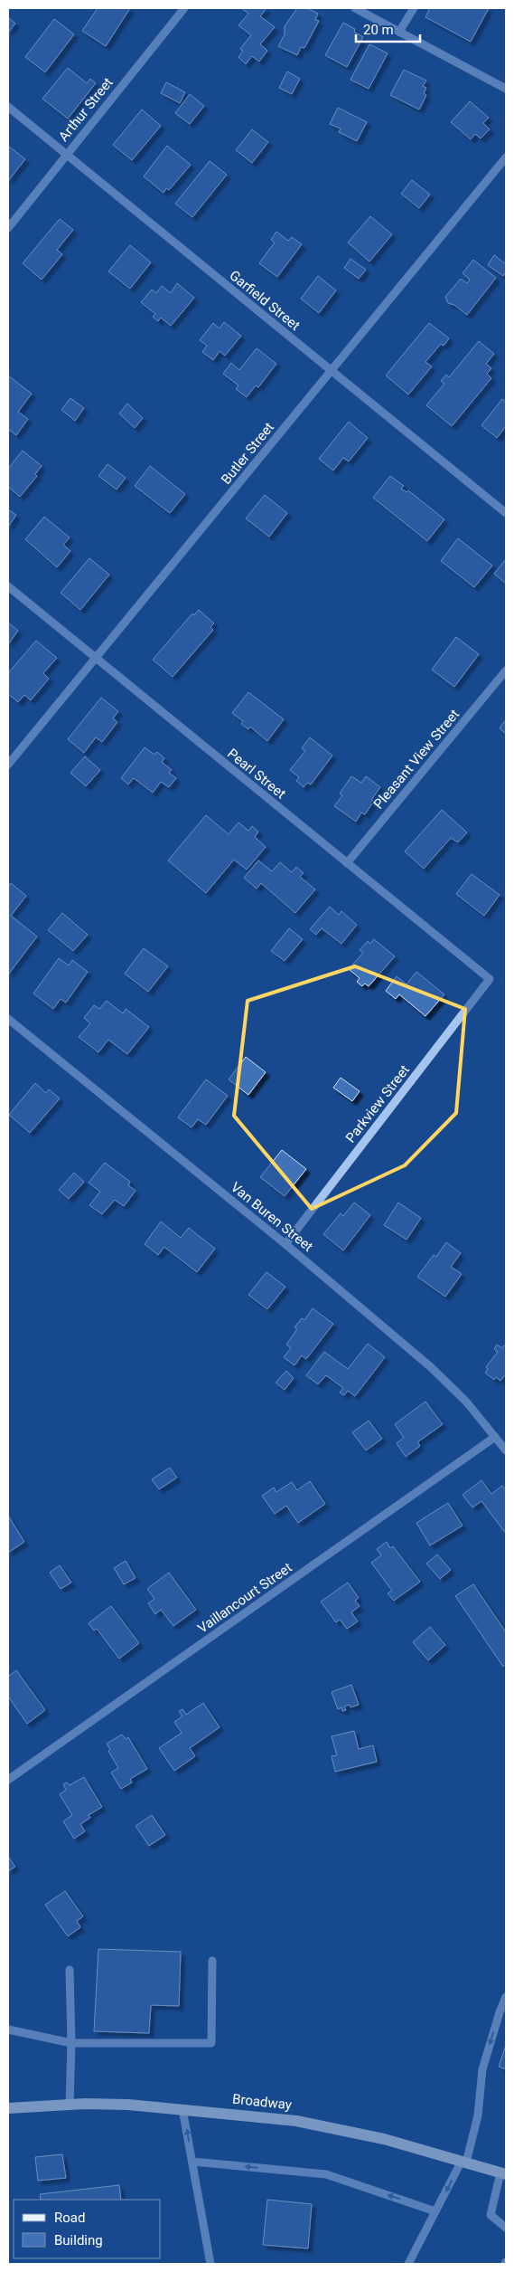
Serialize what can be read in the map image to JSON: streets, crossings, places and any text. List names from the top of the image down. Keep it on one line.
{"streets":{"main road":["Broadway"],"street":["Arthur Street","Garfield Street","Butler Street","Pleasant View Street","Pearl Street","Parkview Street","Van Buren Street","Vaillancourt Street"]},"crossings":[["Arthur Street","Garfield Street"],["Garfield Street","Butler Street"],["Butler Street","Pearl Street"],["Pleasant View Street","Pearl Street"],["Pearl Street","Parkview Street"],["Parkview Street","Van Buren Street"],["Van Buren Street","Vaillancourt Street"]],"legend":["Road","Building"],"scale_bar":"20 m"}
